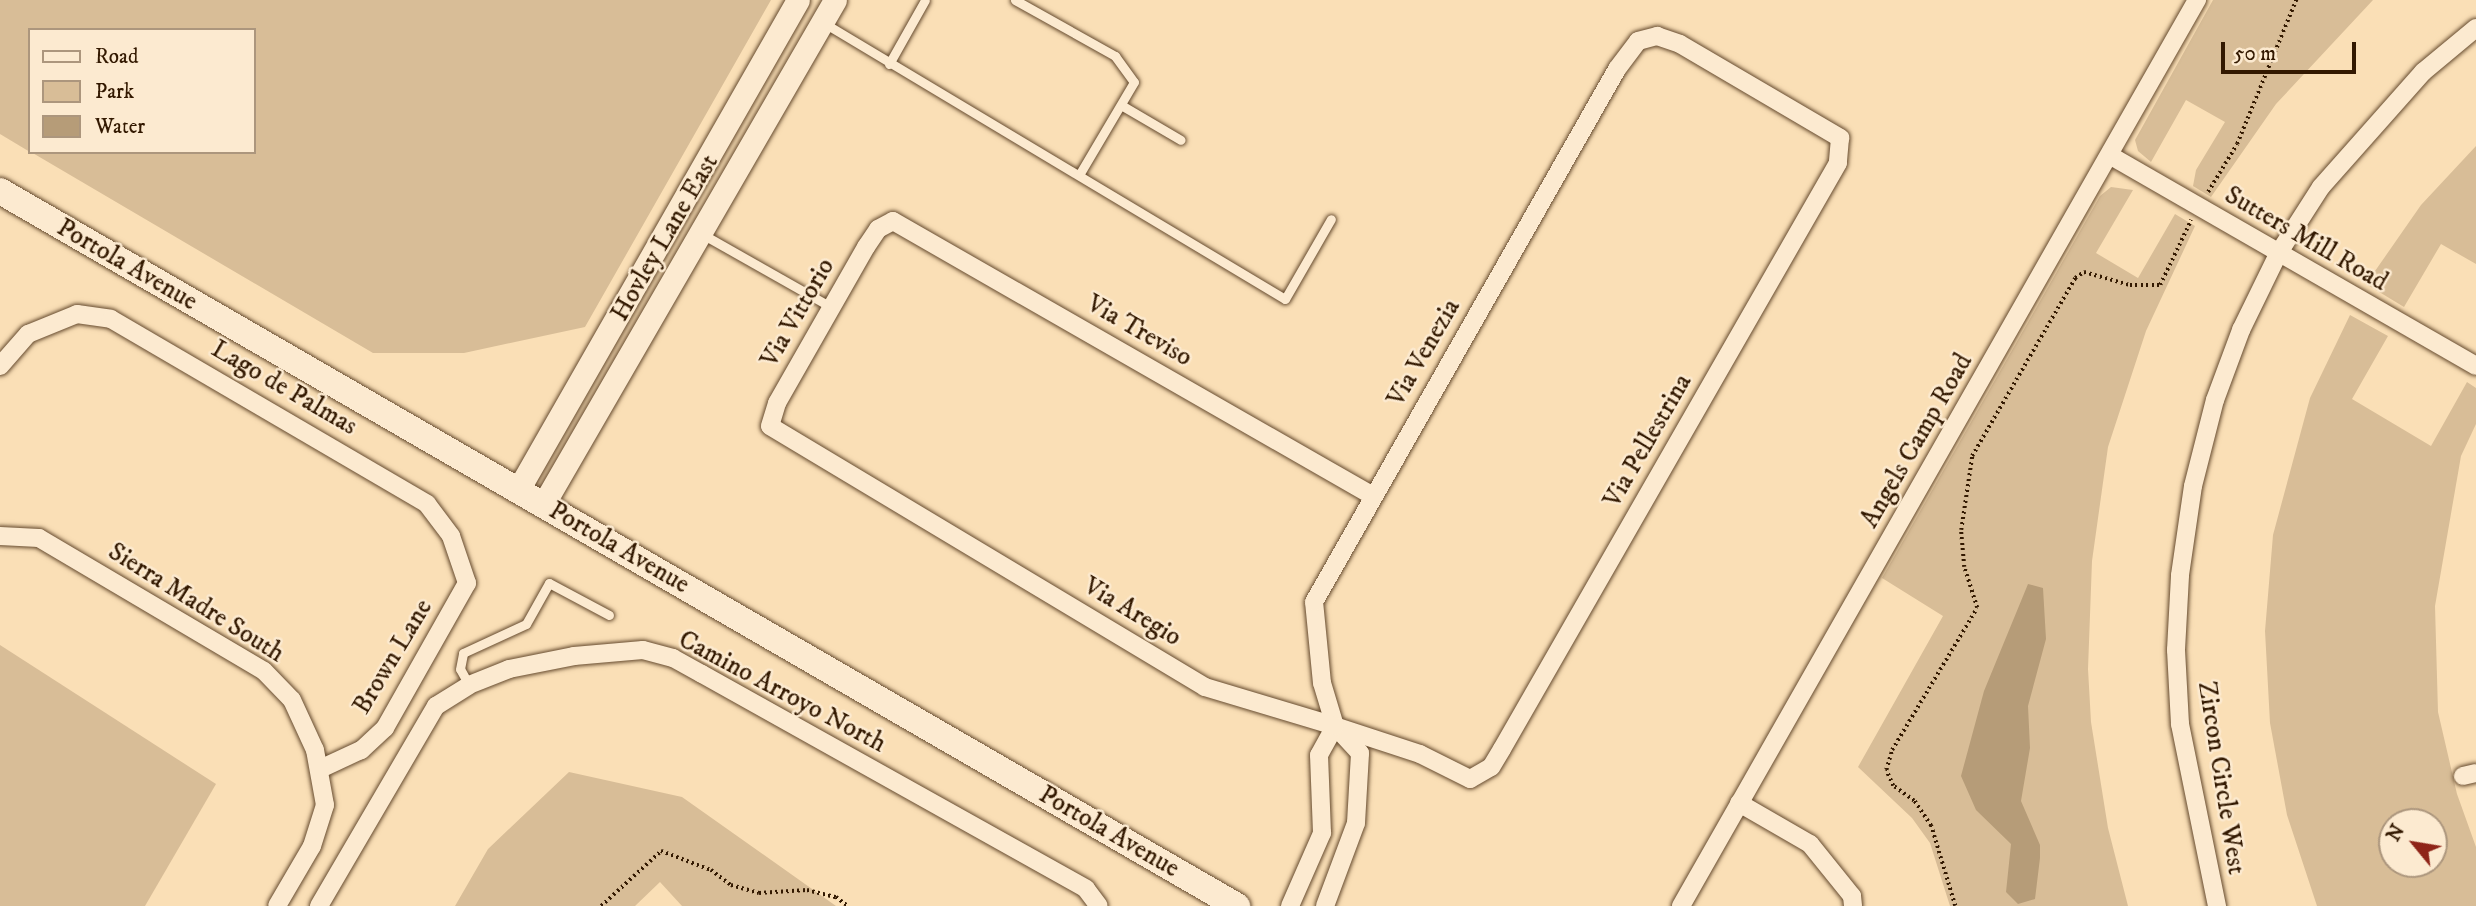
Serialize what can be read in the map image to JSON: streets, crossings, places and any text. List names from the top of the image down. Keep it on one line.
{"streets":{"main road":["Portola Avenue"],"street":["Hovley Lane East","Sutters Mill Road","Via Vittorio","Via Treviso","Via Venezia","Lago de Palmas","Via Pellestrina","Angels Camp Road","Sierra Madre South","Via Aregio","Brown Lane","Camino Arroyo North","Zircon Circle West"]},"crossings":[["Hovley Lane East","Portola Avenue"],["Sutters Mill Road","Angels Camp Road"],["Sutters Mill Road","Zircon Circle West"],["Via Vittorio","Via Treviso"],["Via Vittorio","Via Aregio"],["Via Treviso","Via Venezia"],["Via Venezia","Via Pellestrina"],["Via Venezia","Via Aregio"],["Lago de Palmas","Brown Lane"],["Via Pellestrina","Via Aregio"],["Sierra Madre South","Brown Lane"]],"legend":["Road","Park","Water"],"scale_bar":"50 m","north":"top left"}
